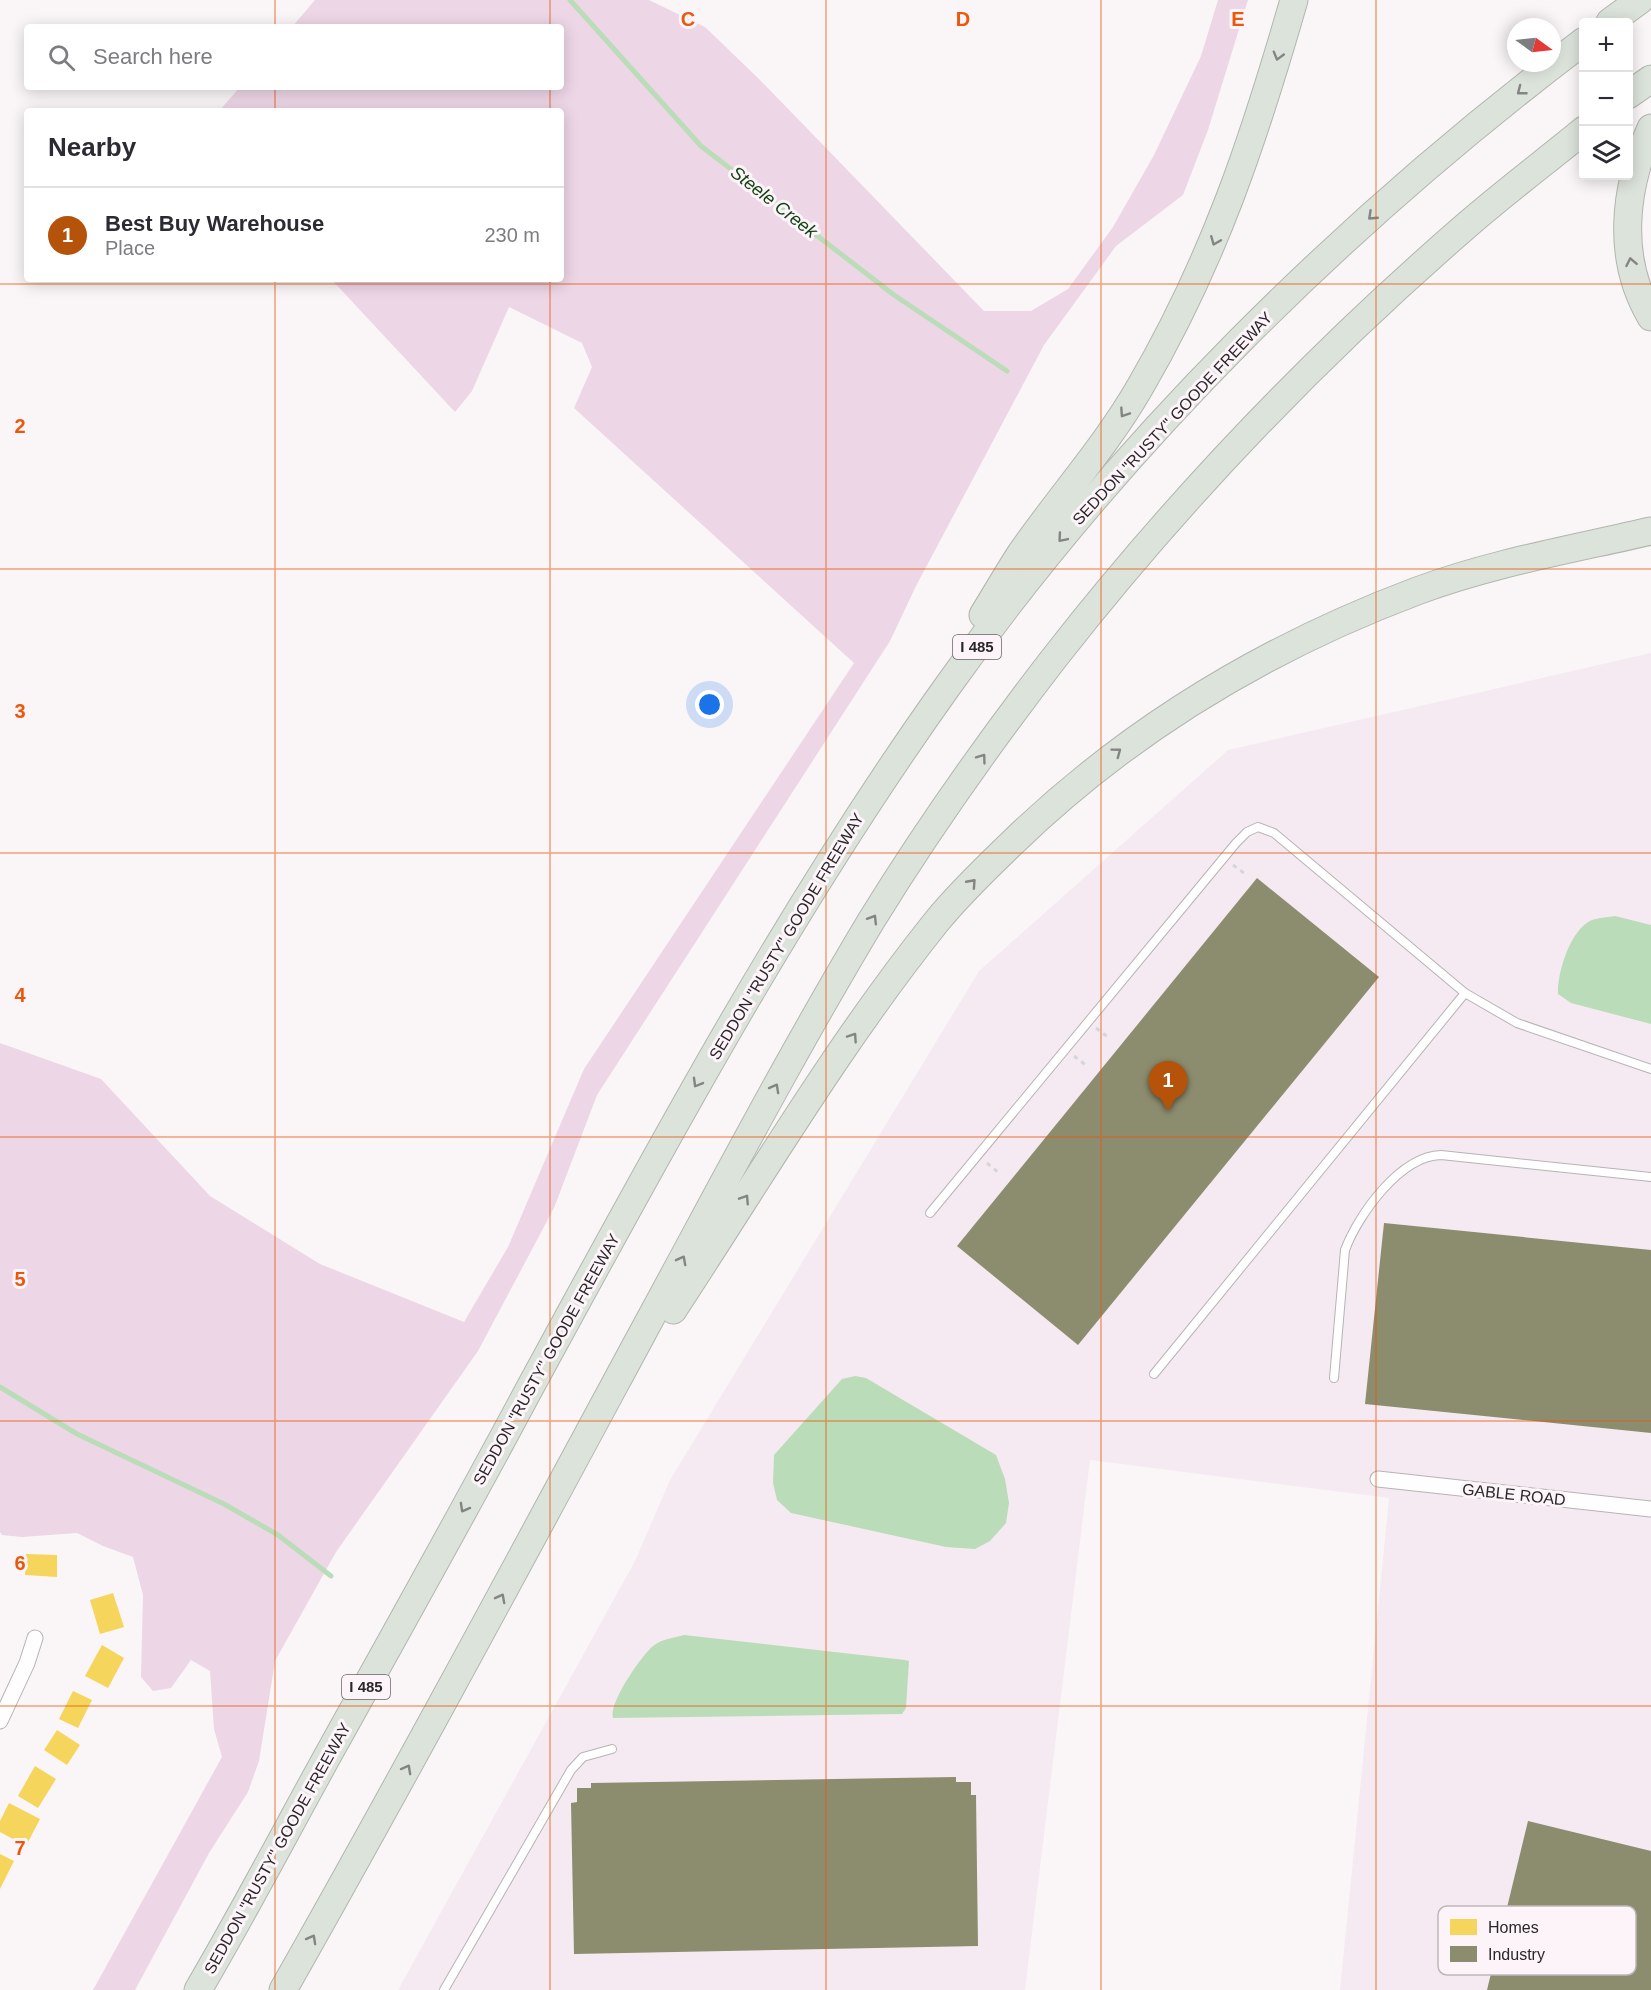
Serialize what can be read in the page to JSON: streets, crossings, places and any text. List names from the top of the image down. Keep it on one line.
{"streets":{"highway":["SEDDON \"RUSTY\" GOODE FREEWAY","I 485"],"street":["GABLE ROAD"]},"water":["Steele Creek"],"legend":["Homes","Industry"],"north":"right","page":{"map_buttons":["+","−"],"search":"Search here","heading":"Nearby","list":[{"mark":"1","name":"Best Buy Warehouse","note":"Place","value":"230 m"}],"pins":"1"},"grid":{"columns":["C","D","E"],"rows":["2","3","4","5","6","7"]}}
